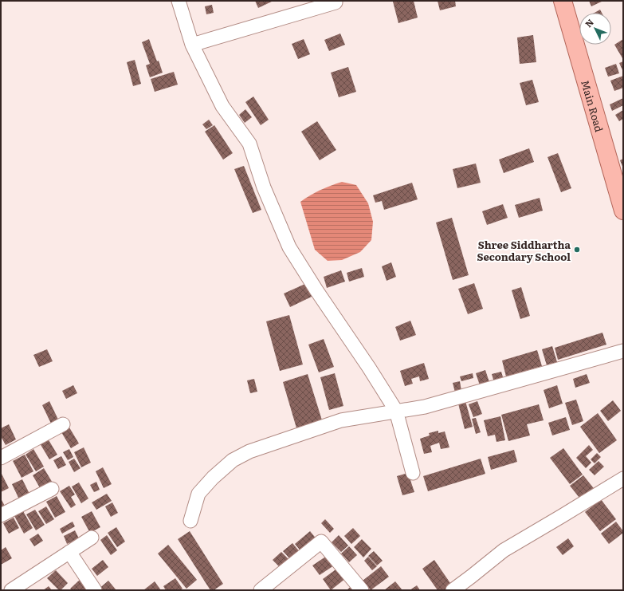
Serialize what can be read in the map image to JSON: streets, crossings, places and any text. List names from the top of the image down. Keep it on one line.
{"streets":{"main road":["Main Road"]},"places":["Shree Siddhartha Secondary School"],"north":"top left"}
